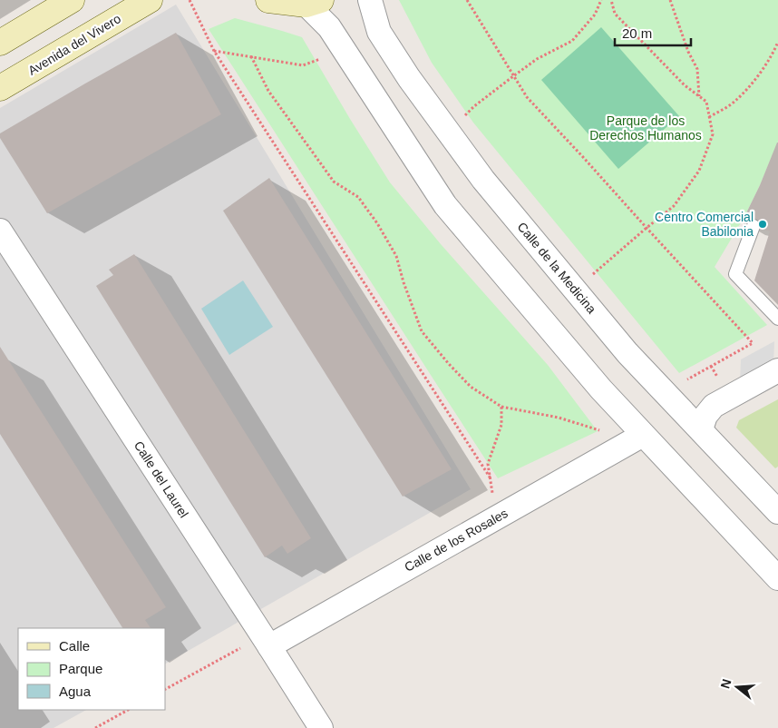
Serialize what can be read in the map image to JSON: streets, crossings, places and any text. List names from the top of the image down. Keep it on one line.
{"streets":{"main road":["Avenida del Vivero"],"street":["Calle de la Medicina","Calle del Laurel","Calle de los Rosales"]},"crossings":[["Calle del Laurel","Calle de los Rosales"]],"parks":["Parque de los Derechos Humanos"],"places":["Centro Comercial Babilonia"],"legend":["Calle","Parque","Agua"],"scale_bar":"20 m","north":"left"}
